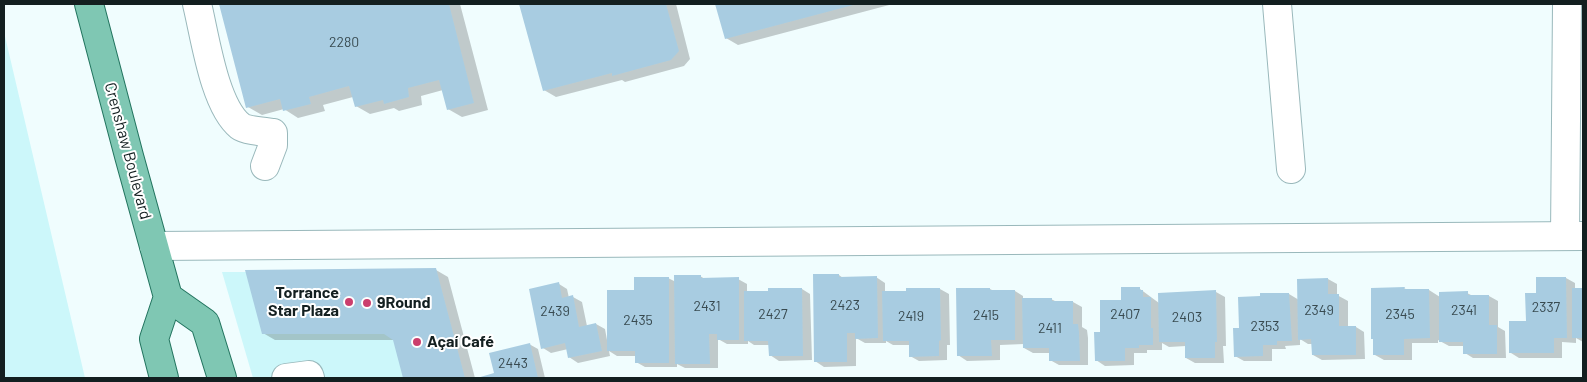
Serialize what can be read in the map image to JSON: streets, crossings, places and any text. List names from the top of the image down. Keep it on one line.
{"streets":{"main road":["Crenshaw Boulevard"]},"places":["Torrance Star Plaza","9Round","Açaí Café"],"house_numbers":["2280","2423","2431","2337","2349","2341","2439","2427","2407","2345","2415","2419","2403","2435","2353","2411","2443"]}
